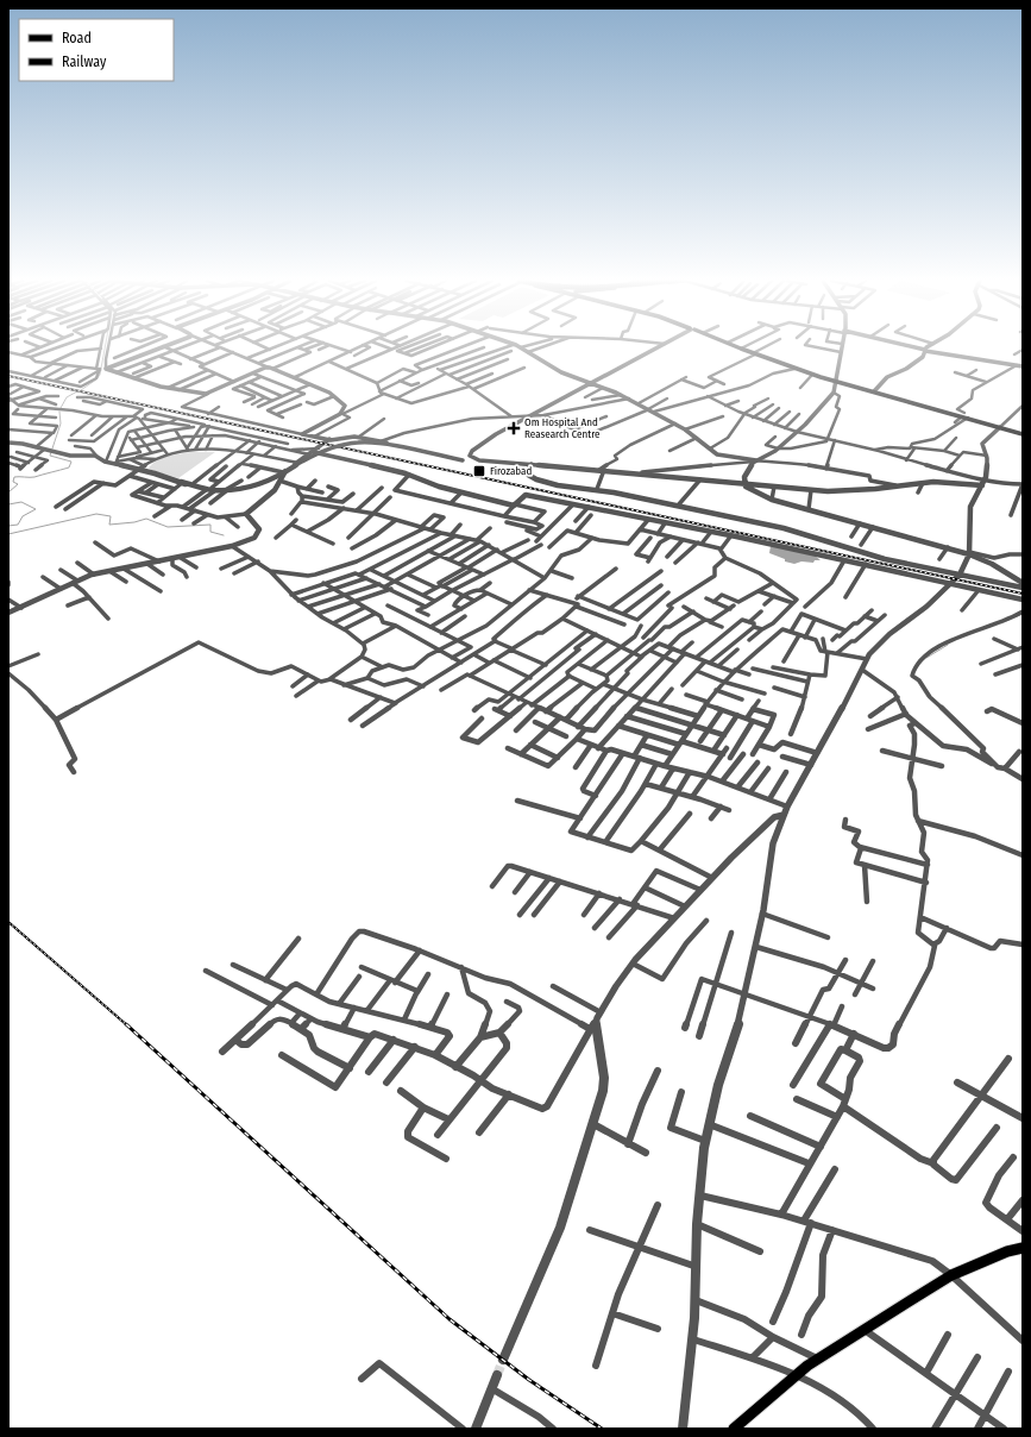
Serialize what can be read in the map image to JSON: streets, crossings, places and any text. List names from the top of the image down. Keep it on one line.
{"places":{"health":["Om Hospital And Reasearch Centre"],"transit":["Firozabad"]},"legend":["Road","Railway"]}
